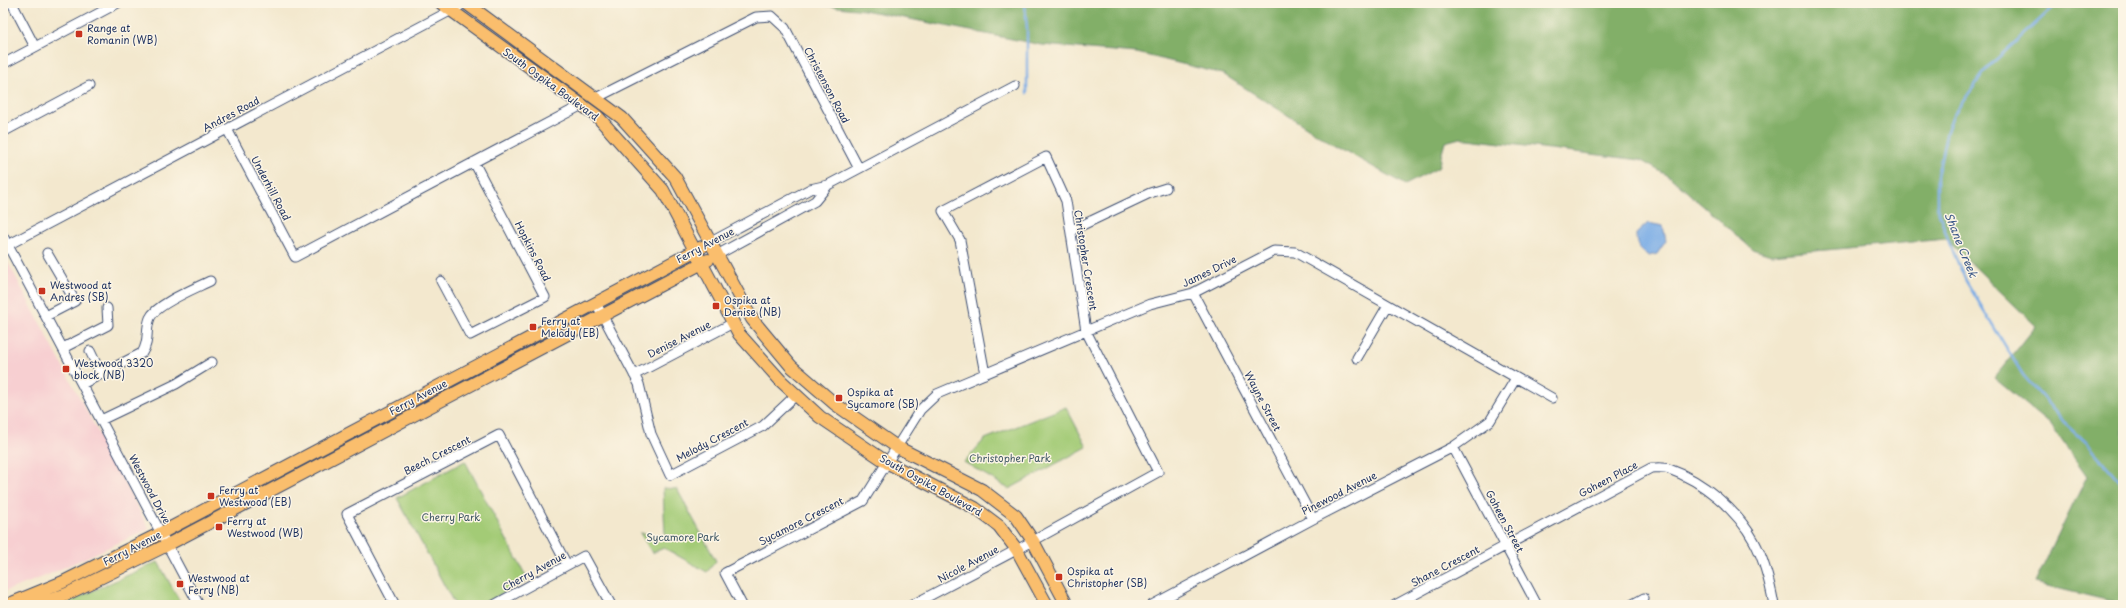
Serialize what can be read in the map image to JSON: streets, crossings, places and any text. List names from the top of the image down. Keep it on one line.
{"streets":{"main road":["South Ospika Boulevard","Ferry Avenue"],"street":["Christenson Road","Andres Road","Underhill Road","Hopkins Road","Christopher Crescent","James Drive","Denise Avenue","Wayne Street","Melody Crescent","Beech Crescent","Goheen Place","Westwood Drive","Pinewood Avenue","Sycamore Crescent","Goheen Street","Nicole Avenue","Shane Crescent","Cherry Avenue"]},"crossings":[["South Ospika Boulevard","Christenson Road"],["South Ospika Boulevard","Andres Road"],["South Ospika Boulevard","Ferry Avenue"],["South Ospika Boulevard","Christopher Crescent"],["South Ospika Boulevard","James Drive"],["South Ospika Boulevard","Denise Avenue"],["South Ospika Boulevard","Melody Crescent"],["South Ospika Boulevard","Sycamore Crescent"],["South Ospika Boulevard","Nicole Avenue"],["Christenson Road","Ferry Avenue"],["Andres Road","Underhill Road"],["Andres Road","Westwood Drive"],["Underhill Road","Hopkins Road"],["Ferry Avenue","Melody Crescent"],["Ferry Avenue","Westwood Drive"],["Christopher Crescent","James Drive"],["Christopher Crescent","Nicole Avenue"],["James Drive","Wayne Street"],["James Drive","Pinewood Avenue"],["James Drive","Sycamore Crescent"],["Denise Avenue","Melody Crescent"],["Wayne Street","Pinewood Avenue"],["Beech Crescent","Cherry Avenue"],["Goheen Place","Goheen Street"],["Goheen Place","Shane Crescent"],["Pinewood Avenue","Goheen Street"],["Goheen Street","Shane Crescent"]],"water":["Shane Creek"],"parks":["Christopher Park","Cherry Park","Sycamore Park"],"places":{"transit":["Range at Romanin (WB)","Westwood at Andres (SB)","Ospika at Denise (NB)","Ferry at Melody (EB)","Westwood 3320 block (NB)","Ospika at Sycamore (SB)","Ferry at Westwood (EB)","Ferry at Westwood (WB)","Ospika at Christopher (SB)","Westwood at Ferry (NB)"]}}
